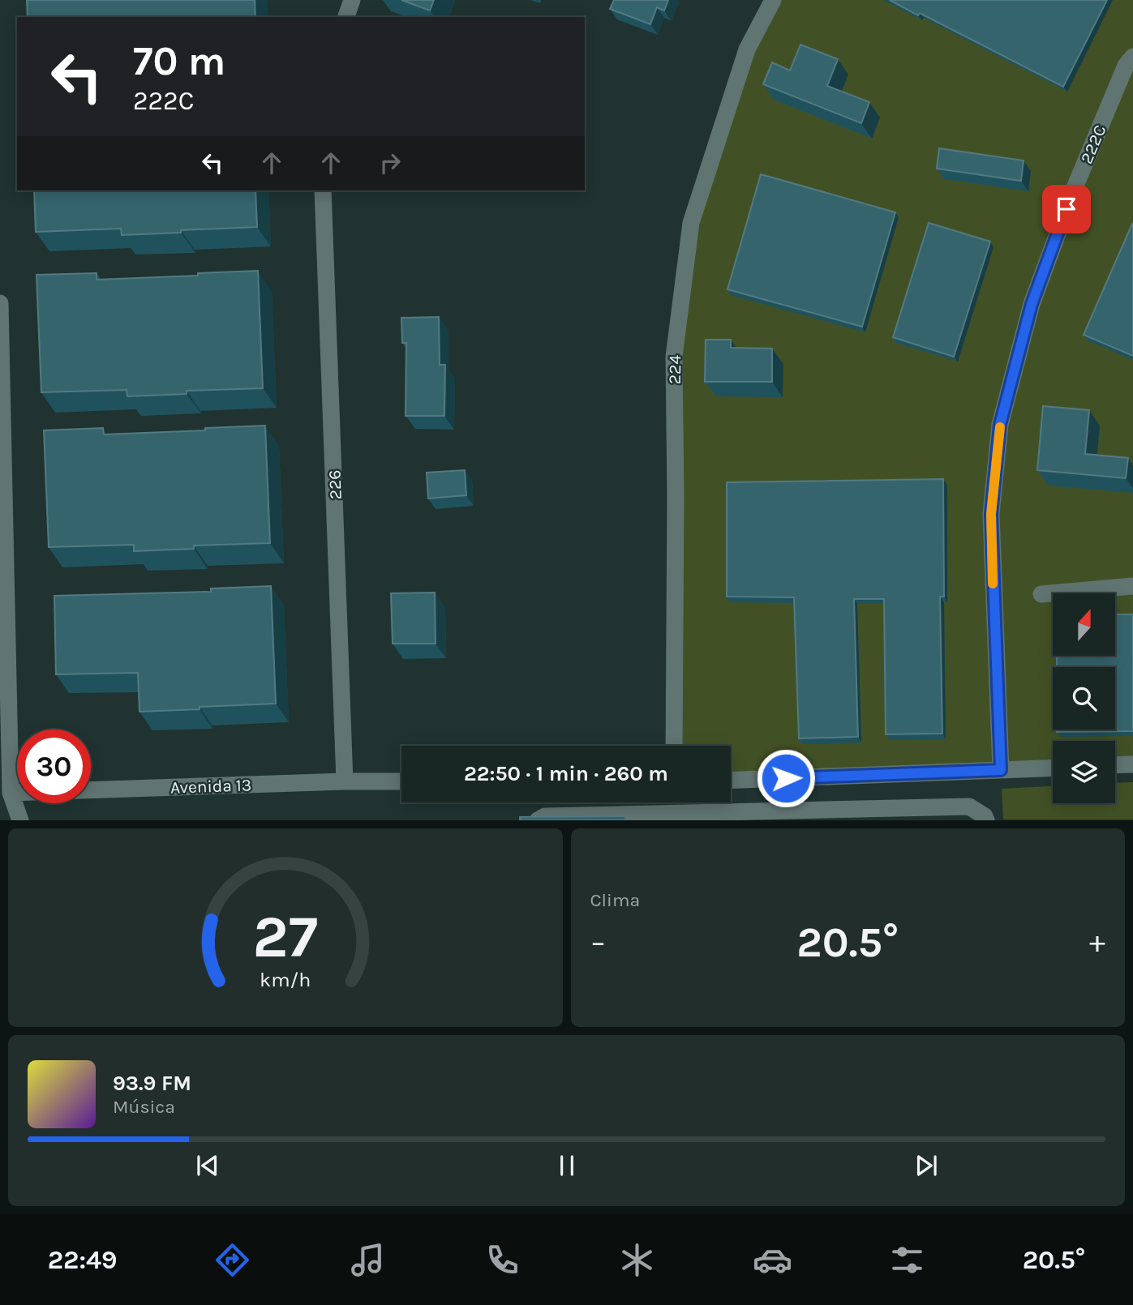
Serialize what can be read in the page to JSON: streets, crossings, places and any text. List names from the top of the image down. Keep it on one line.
{"streets":{"street":["222C","224","226","Avenida 13"]},"crossings":[["226","Avenida 13"]],"north":"top","page":{"turn":["70 m","222C"],"limit":"30","trip":"22:50 · 1 min · 260 m","tile":"Clima","heat":["−","20.5°","+"],"song":["93.9 FM","Música"],"tabs":["22:49","20.5°"],"gauge":["27","km/h"]}}
